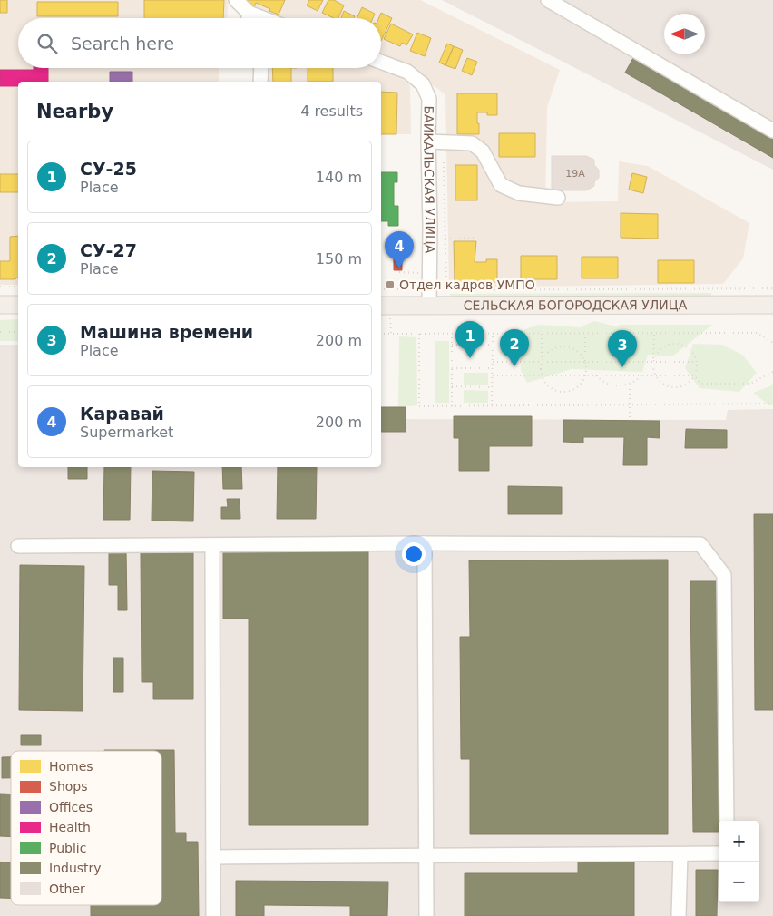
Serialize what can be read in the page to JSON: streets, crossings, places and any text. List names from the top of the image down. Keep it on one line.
{"streets":{"main road":["СЕЛЬСКАЯ БОГОРОДСКАЯ УЛИЦА"],"lane":["БАЙКАЛЬСКАЯ УЛИЦА"]},"crossings":[["БАЙКАЛЬСКАЯ УЛИЦА","СЕЛЬСКАЯ БОГОРОДСКАЯ УЛИЦА"]],"places":{"transit":["Отдел кадров УМПО"]},"house_numbers":["19А"],"legend":["Homes","Shops","Offices","Health","Public","Industry","Other"],"north":"left","page":{"search":"Search here","heading":["Nearby","4 results"],"list":[{"mark":"1","name":"СУ-25","note":"Place","value":"140 m"},{"mark":"2","name":"СУ-27","note":"Place","value":"150 m"},{"mark":"3","name":"Машина времени","note":"Place","value":"200 m"},{"mark":"4","name":"Каравай","note":"Supermarket","value":"200 m"}],"pins":["4","1","2","3"],"map_buttons":["+","−"]}}
